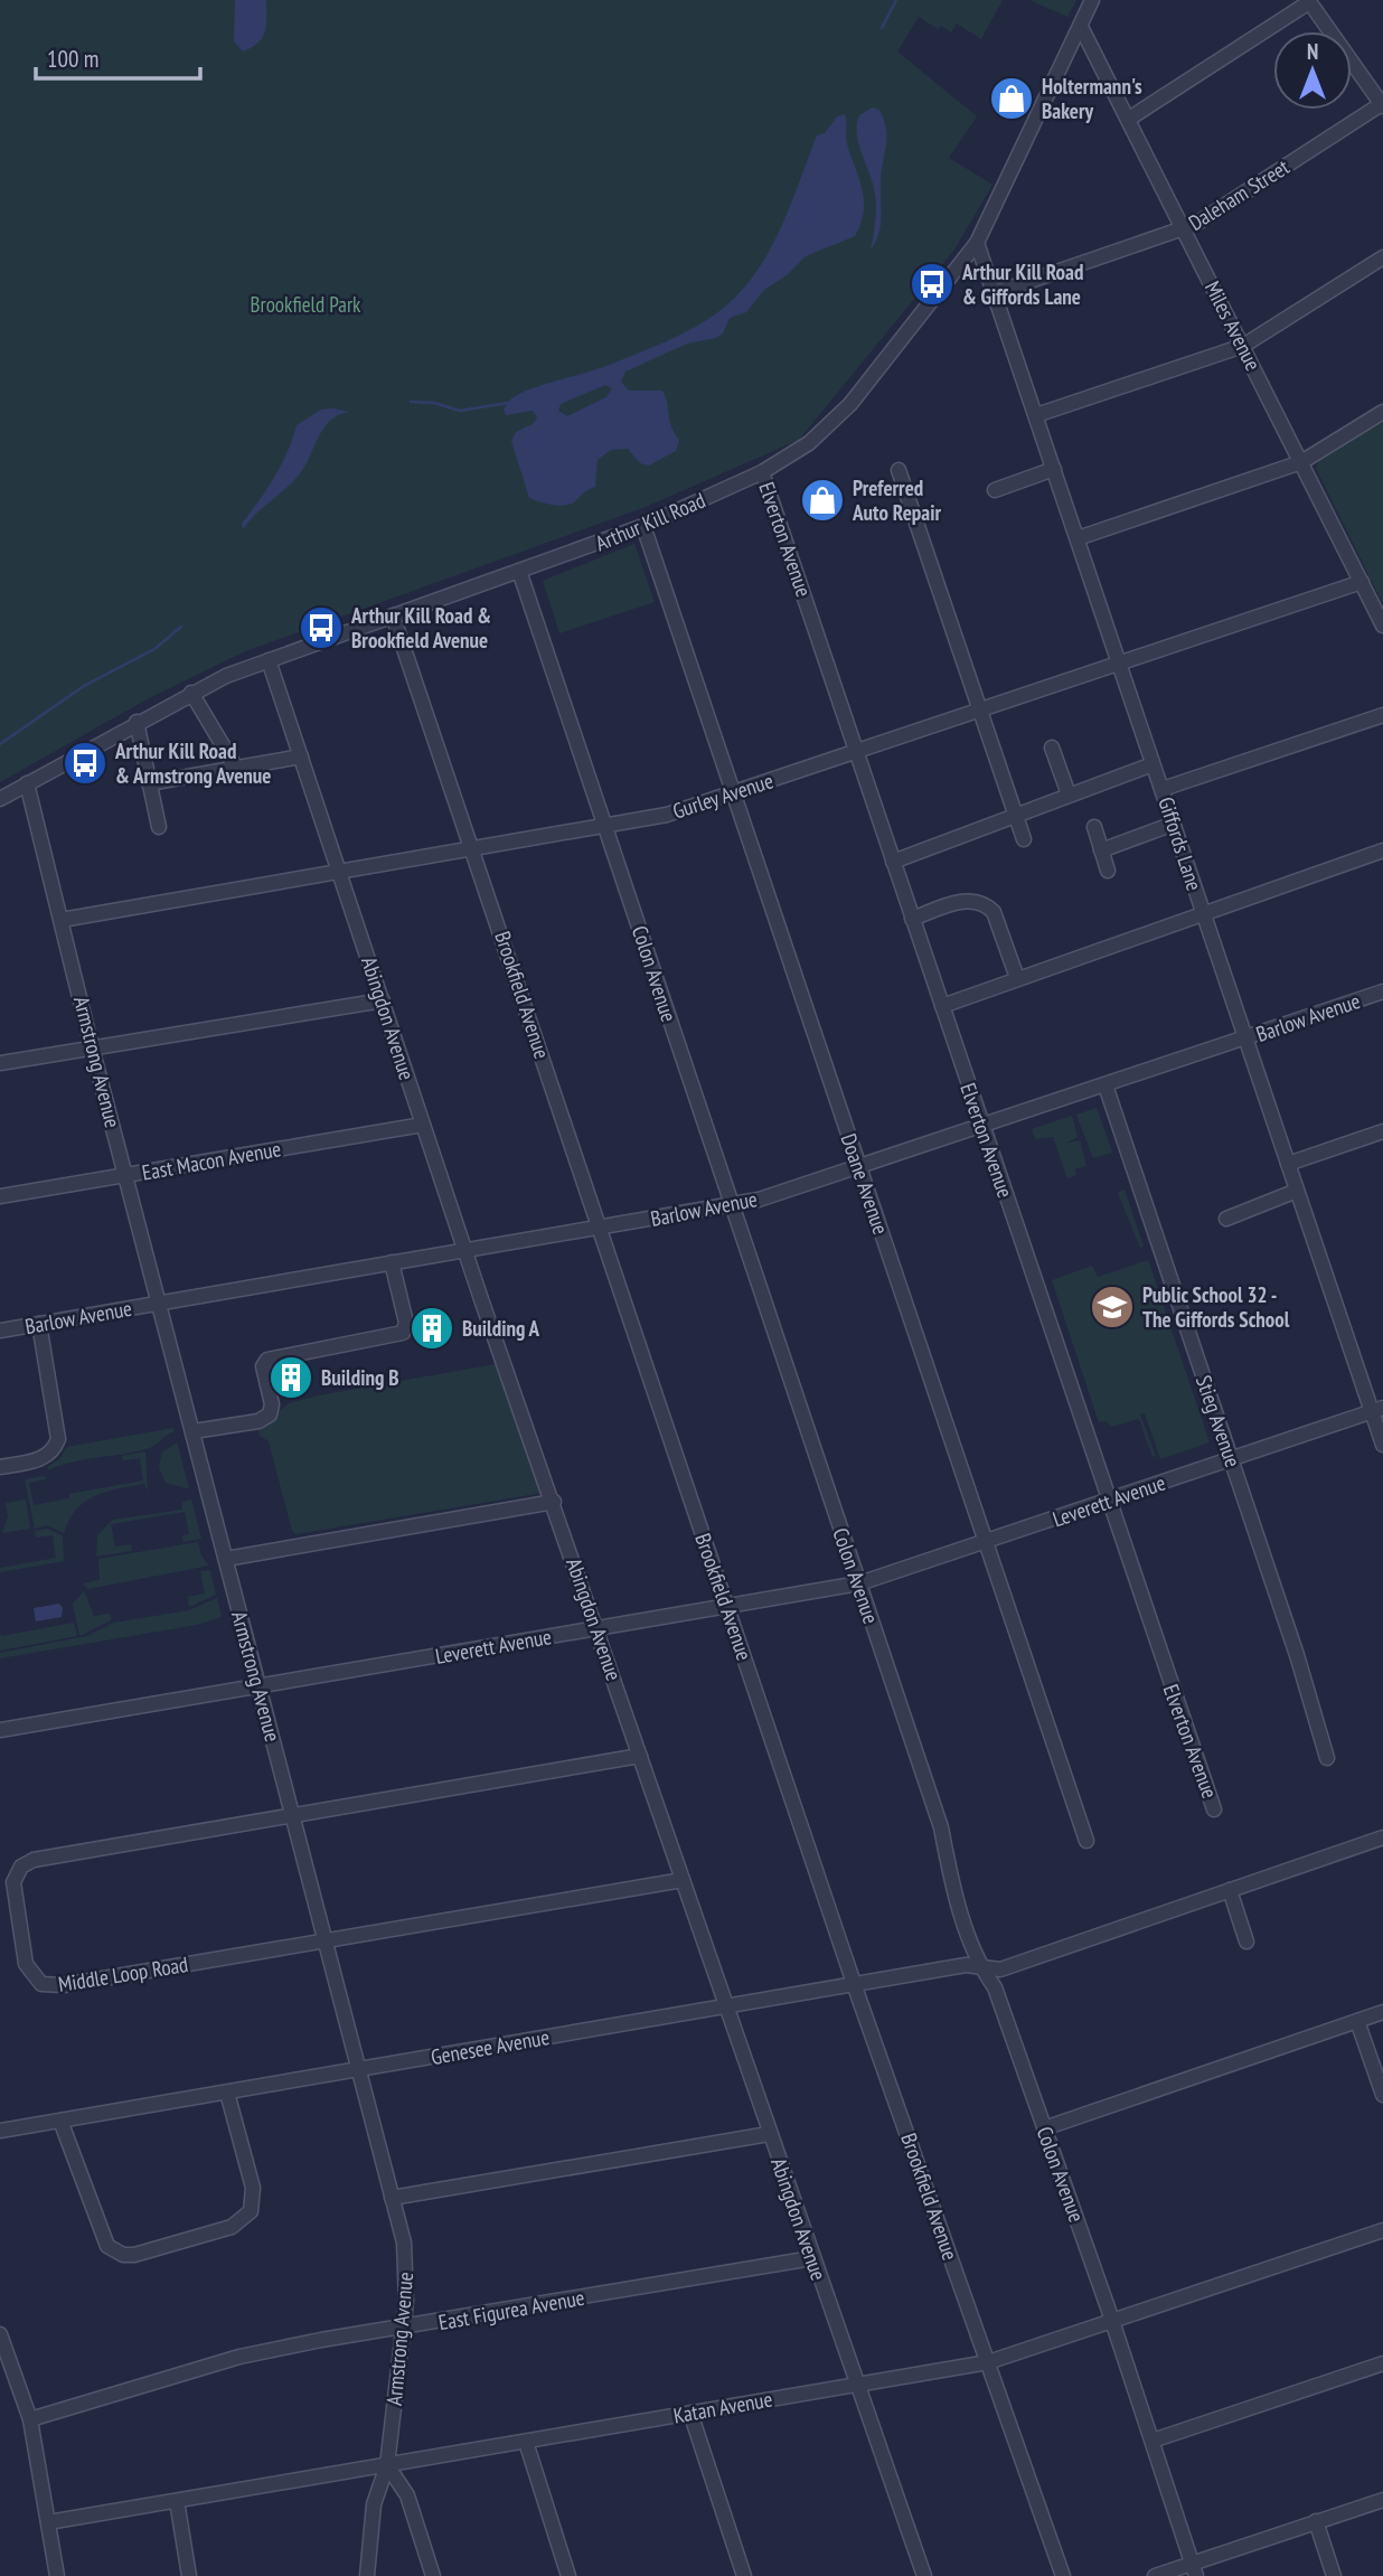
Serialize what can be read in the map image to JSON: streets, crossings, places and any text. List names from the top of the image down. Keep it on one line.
{"streets":{"street":["Daleham Street","Miles Avenue","Arthur Kill Road","Elverton Avenue","Gurley Avenue","Giffords Lane","Colon Avenue","Brookfield Avenue","Barlow Avenue","Abingdon Avenue","Armstrong Avenue","East Macon Avenue","Doane Avenue","Stieg Avenue","Leverett Avenue","Middle Loop Road","Genesee Avenue","East Figurea Avenue","Katan Avenue"]},"crossings":[["Daleham Street","Miles Avenue"],["Daleham Street","Giffords Lane"],["Miles Avenue","Arthur Kill Road"],["Miles Avenue","Gurley Avenue"],["Arthur Kill Road","Elverton Avenue"],["Arthur Kill Road","Giffords Lane"],["Arthur Kill Road","Colon Avenue"],["Arthur Kill Road","Brookfield Avenue"],["Arthur Kill Road","Abingdon Avenue"],["Arthur Kill Road","Armstrong Avenue"],["Arthur Kill Road","Doane Avenue"],["Elverton Avenue","Gurley Avenue"],["Elverton Avenue","Barlow Avenue"],["Elverton Avenue","Leverett Avenue"],["Gurley Avenue","Giffords Lane"],["Gurley Avenue","Colon Avenue"],["Gurley Avenue","Brookfield Avenue"],["Gurley Avenue","Abingdon Avenue"],["Gurley Avenue","Armstrong Avenue"],["Gurley Avenue","Doane Avenue"],["Giffords Lane","Barlow Avenue"],["Giffords Lane","Leverett Avenue"],["Colon Avenue","Barlow Avenue"],["Colon Avenue","Leverett Avenue"],["Colon Avenue","Genesee Avenue"],["Colon Avenue","Katan Avenue"],["Brookfield Avenue","Barlow Avenue"],["Brookfield Avenue","Leverett Avenue"],["Brookfield Avenue","Genesee Avenue"],["Brookfield Avenue","Katan Avenue"],["Barlow Avenue","Abingdon Avenue"],["Barlow Avenue","Armstrong Avenue"],["Barlow Avenue","Doane Avenue"],["Barlow Avenue","Stieg Avenue"],["Abingdon Avenue","East Macon Avenue"],["Abingdon Avenue","Leverett Avenue"],["Abingdon Avenue","Middle Loop Road"],["Abingdon Avenue","Genesee Avenue"],["Abingdon Avenue","East Figurea Avenue"],["Abingdon Avenue","Katan Avenue"],["Armstrong Avenue","East Macon Avenue"],["Armstrong Avenue","Leverett Avenue"],["Armstrong Avenue","Middle Loop Road"],["Armstrong Avenue","Genesee Avenue"],["Armstrong Avenue","East Figurea Avenue"],["Armstrong Avenue","Katan Avenue"],["Doane Avenue","Leverett Avenue"],["Stieg Avenue","Leverett Avenue"]],"parks":["Brookfield Park"],"places":{"shop":["Holtermann's Bakery","Preferred Auto Repair"],"bus stop":["Arthur Kill Road & Giffords Lane","Arthur Kill Road & Brookfield Avenue","Arthur Kill Road & Armstrong Avenue"],"school or university":["Public School 32 - The Giffords School"],"building":["Building A","Building B"]},"scale_bar":"100 m","north":"top"}
